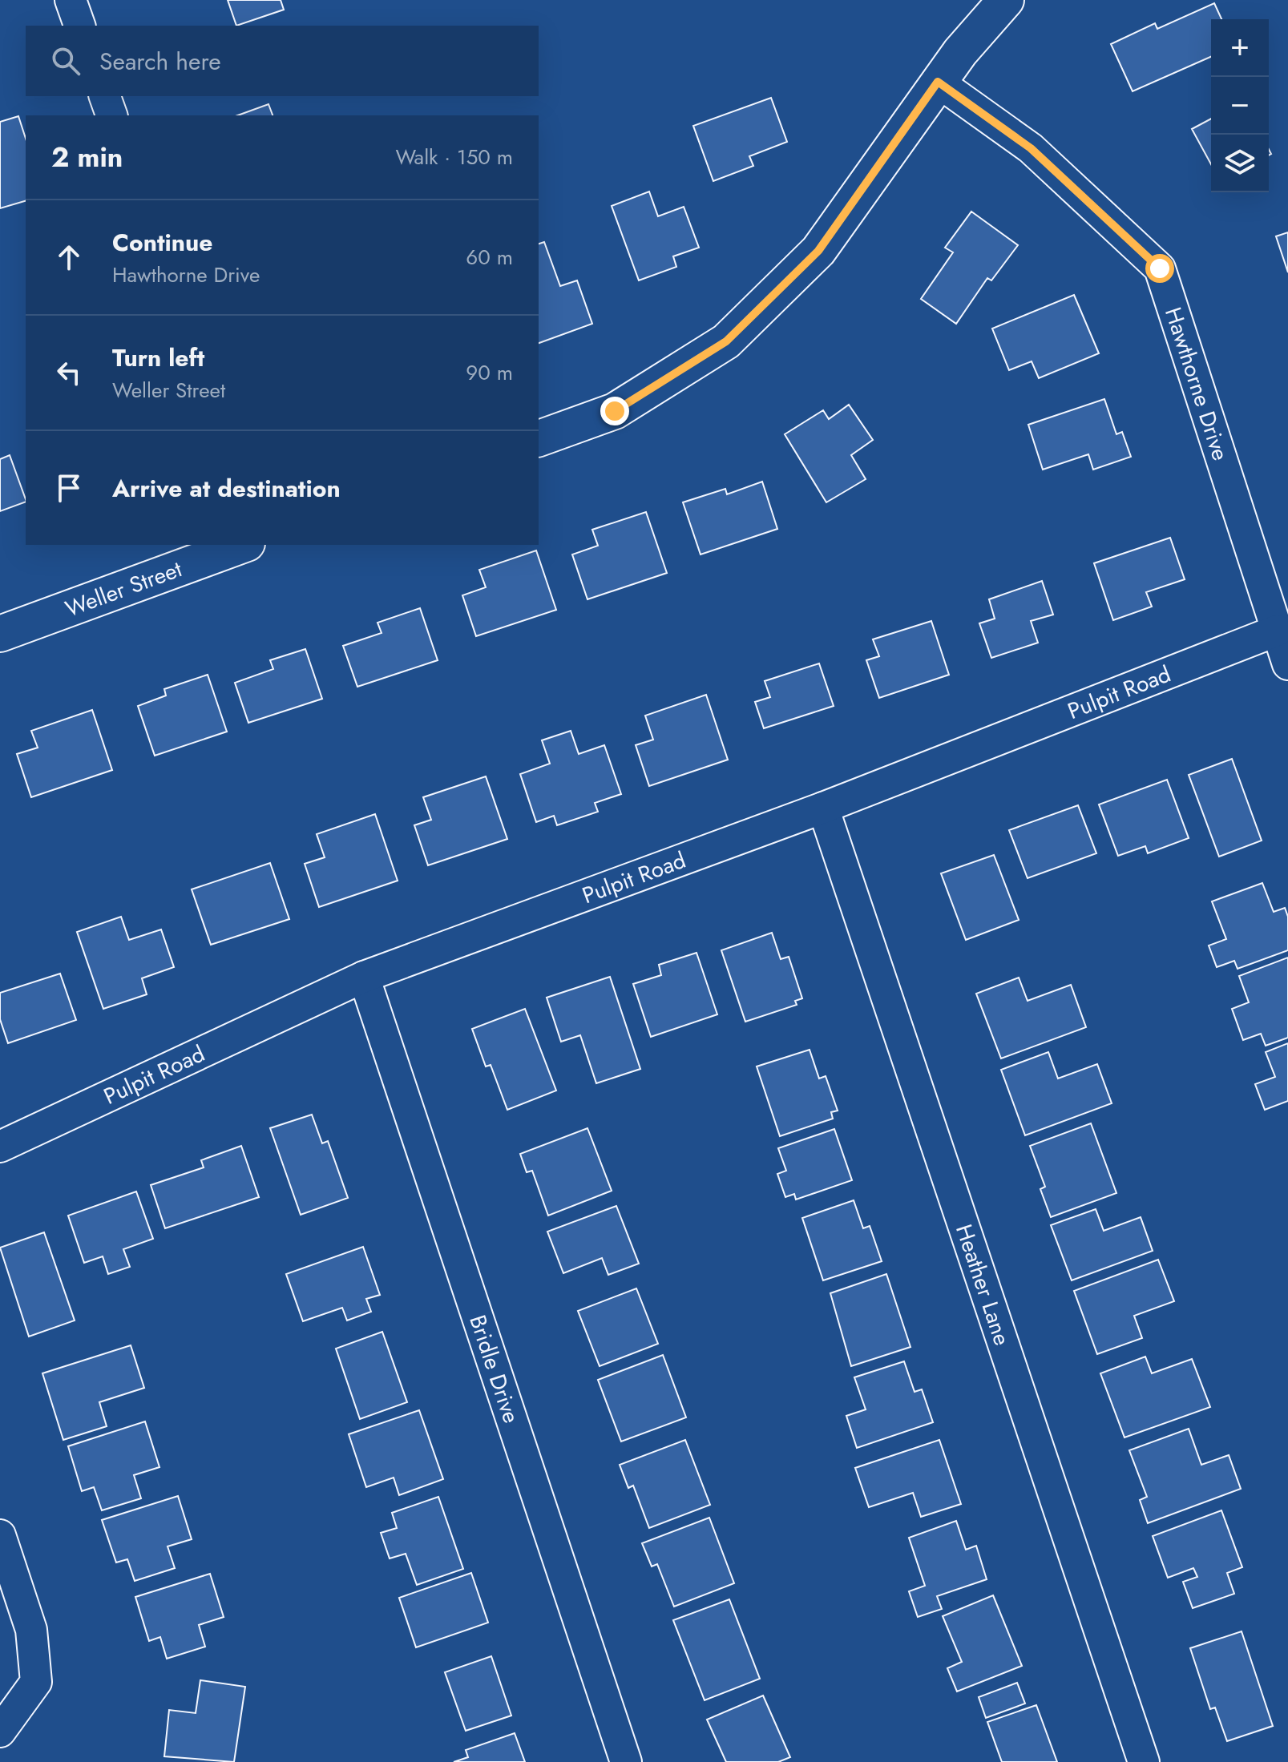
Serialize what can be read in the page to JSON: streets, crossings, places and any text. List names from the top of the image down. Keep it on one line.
{"streets":{"street":["Hawthorne Drive","Weller Street","Pulpit Road","Heather Lane","Bridle Drive"]},"crossings":[["Hawthorne Drive","Pulpit Road"],["Pulpit Road","Heather Lane"],["Pulpit Road","Bridle Drive"]],"page":{"map_buttons":["+","−"],"search":"Search here","heading":["2 min","Walk · 150 m"],"list":[["Continue","Hawthorne Drive","60 m"],["Turn left","Weller Street","90 m"],"Arrive at destination"]}}
